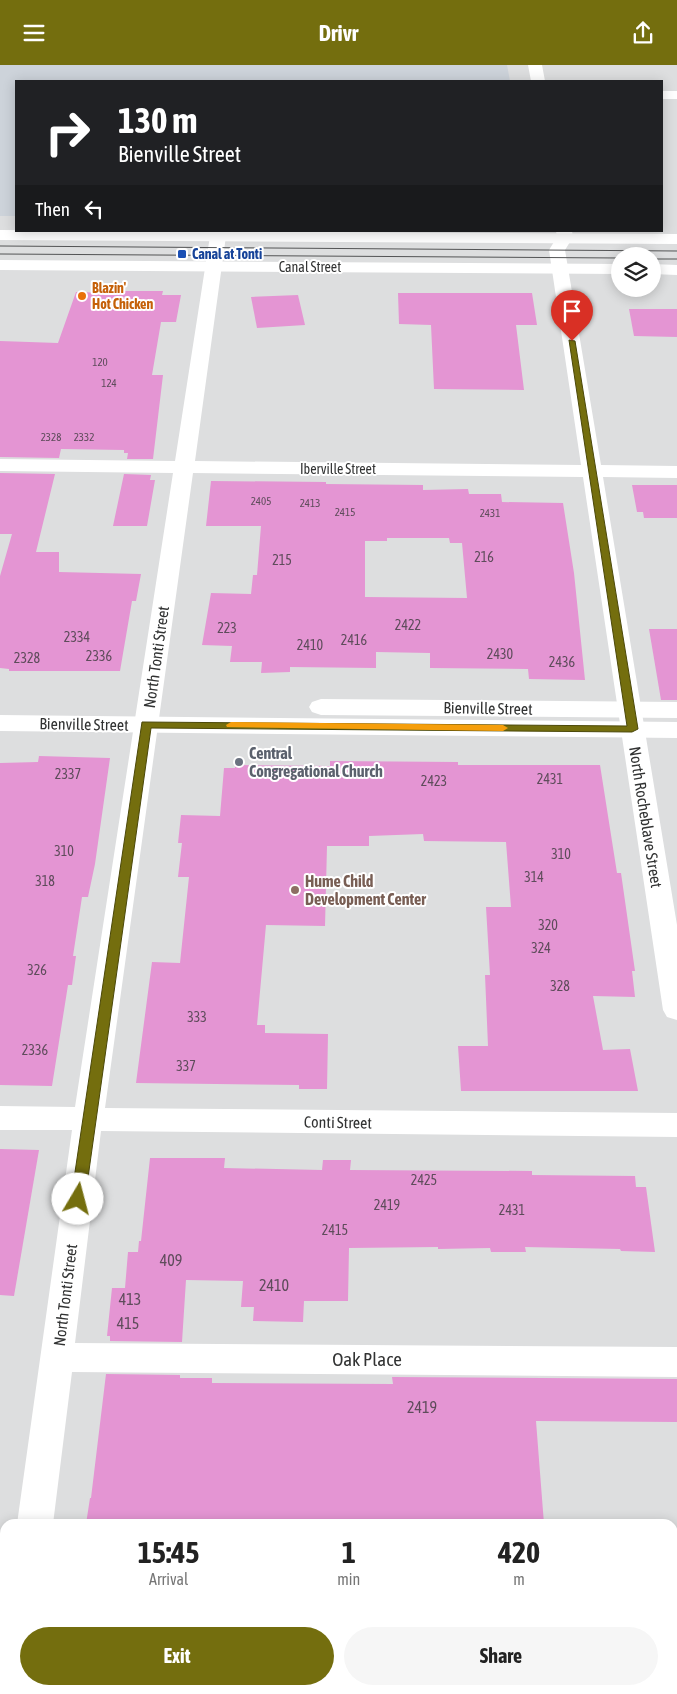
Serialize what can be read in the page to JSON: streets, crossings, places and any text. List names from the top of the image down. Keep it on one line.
{"streets":{"main road":["Canal Street","Bienville Street"],"street":["Iberville Street","North Tonti Street","North Rocheblave Street","Conti Street","Oak Place"]},"crossings":[["Canal Street","North Tonti Street"],["Canal Street","North Rocheblave Street"],["Iberville Street","North Tonti Street"],["Iberville Street","North Rocheblave Street"],["North Tonti Street","Bienville Street"],["North Tonti Street","Conti Street"],["North Tonti Street","Oak Place"],["Bienville Street","North Rocheblave Street"]],"places":{"transit":["Canal at Tonti"],"other":["Blazin' Hot Chicken","Central Congregational Church","Hume Child Development Center"]},"house_numbers":["120","124","2328","2332","2405","2413","2415","2431","216","215","2422","223","2334","2416","2410","2430","2336","2328","2436","2337","2431","2423","310","310","314","318","320","324","326","328","333","2336","337","2425","2419","2431","2415","409","2410","413","415","2419"],"page":{"header":"Drivr","turn":["130 m","Bienville Street"],"then":"Then","eta":["15:45","Arrival","1","min","420","m"],"buttons":["Exit","Share"]}}
